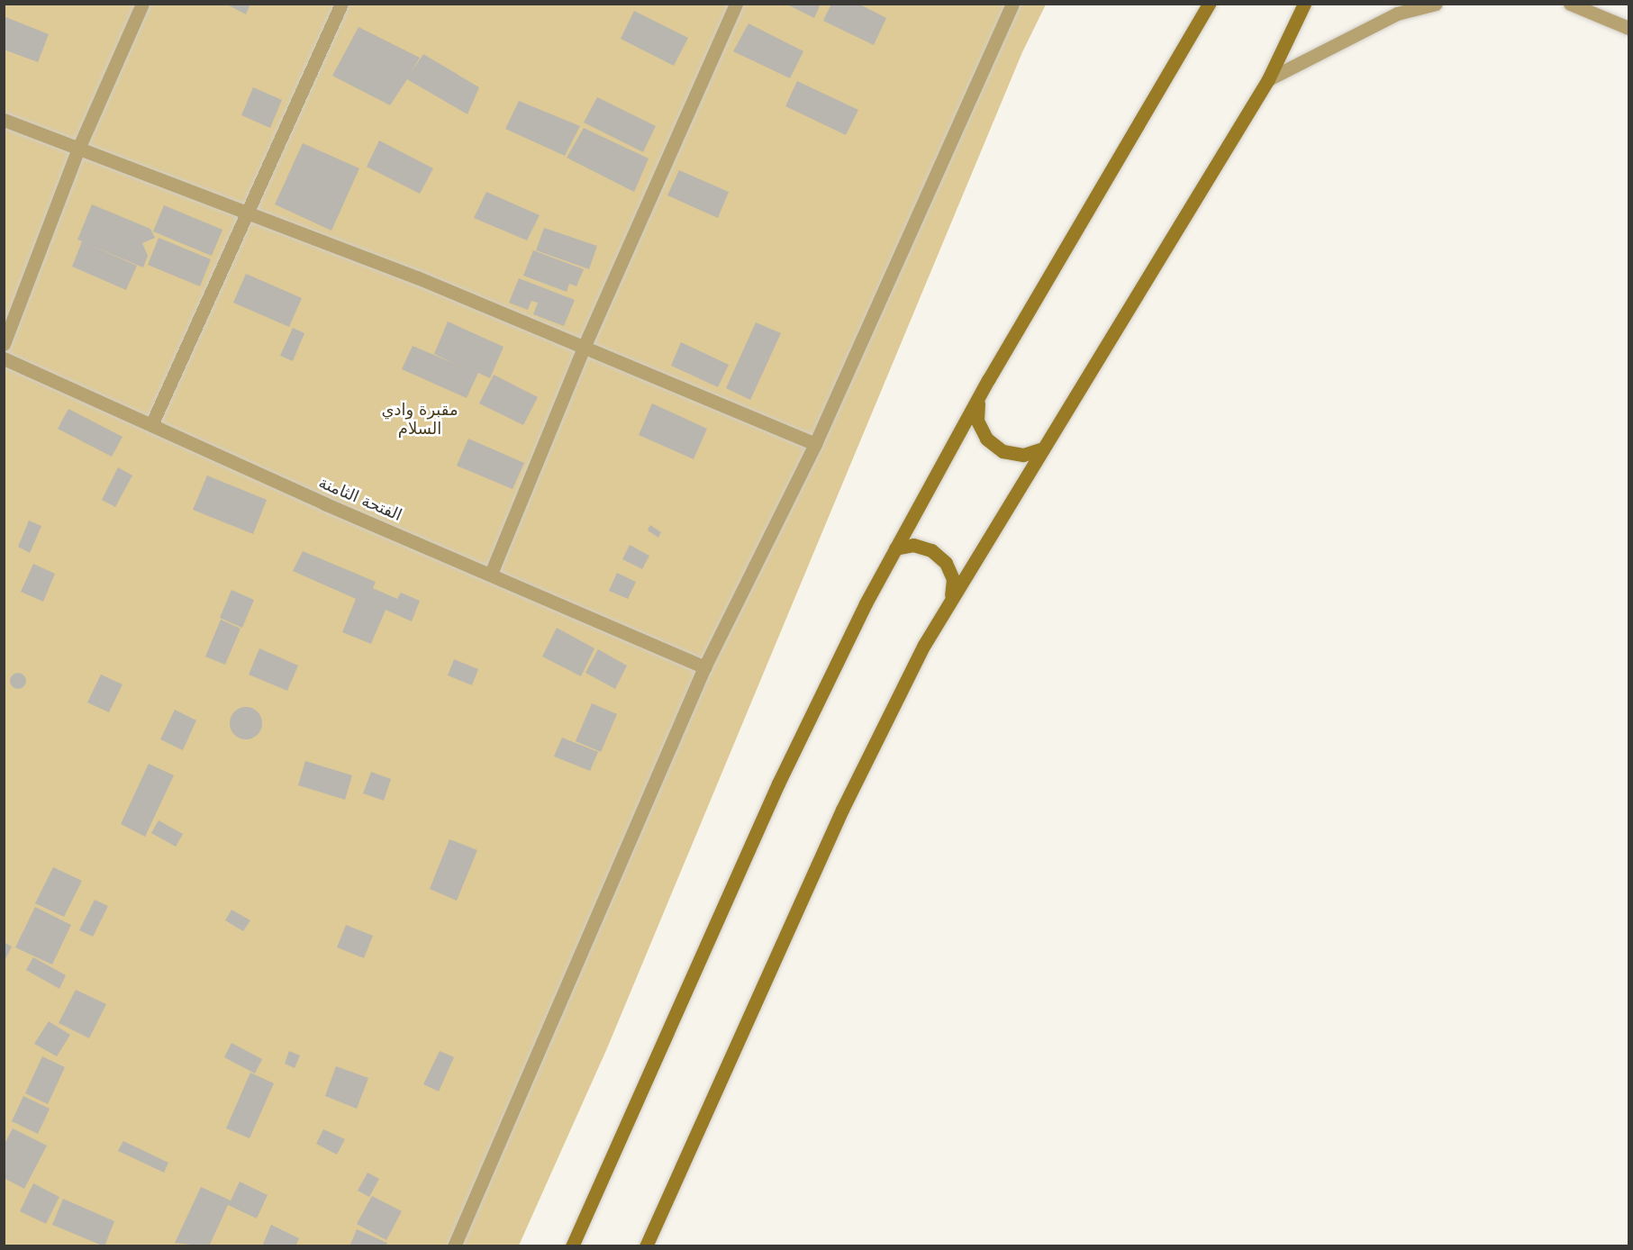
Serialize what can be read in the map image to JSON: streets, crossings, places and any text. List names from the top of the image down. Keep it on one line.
{"streets":{"street":["الفتحة الثامنة"]},"parks":["مقبرة وادي السلام"]}
